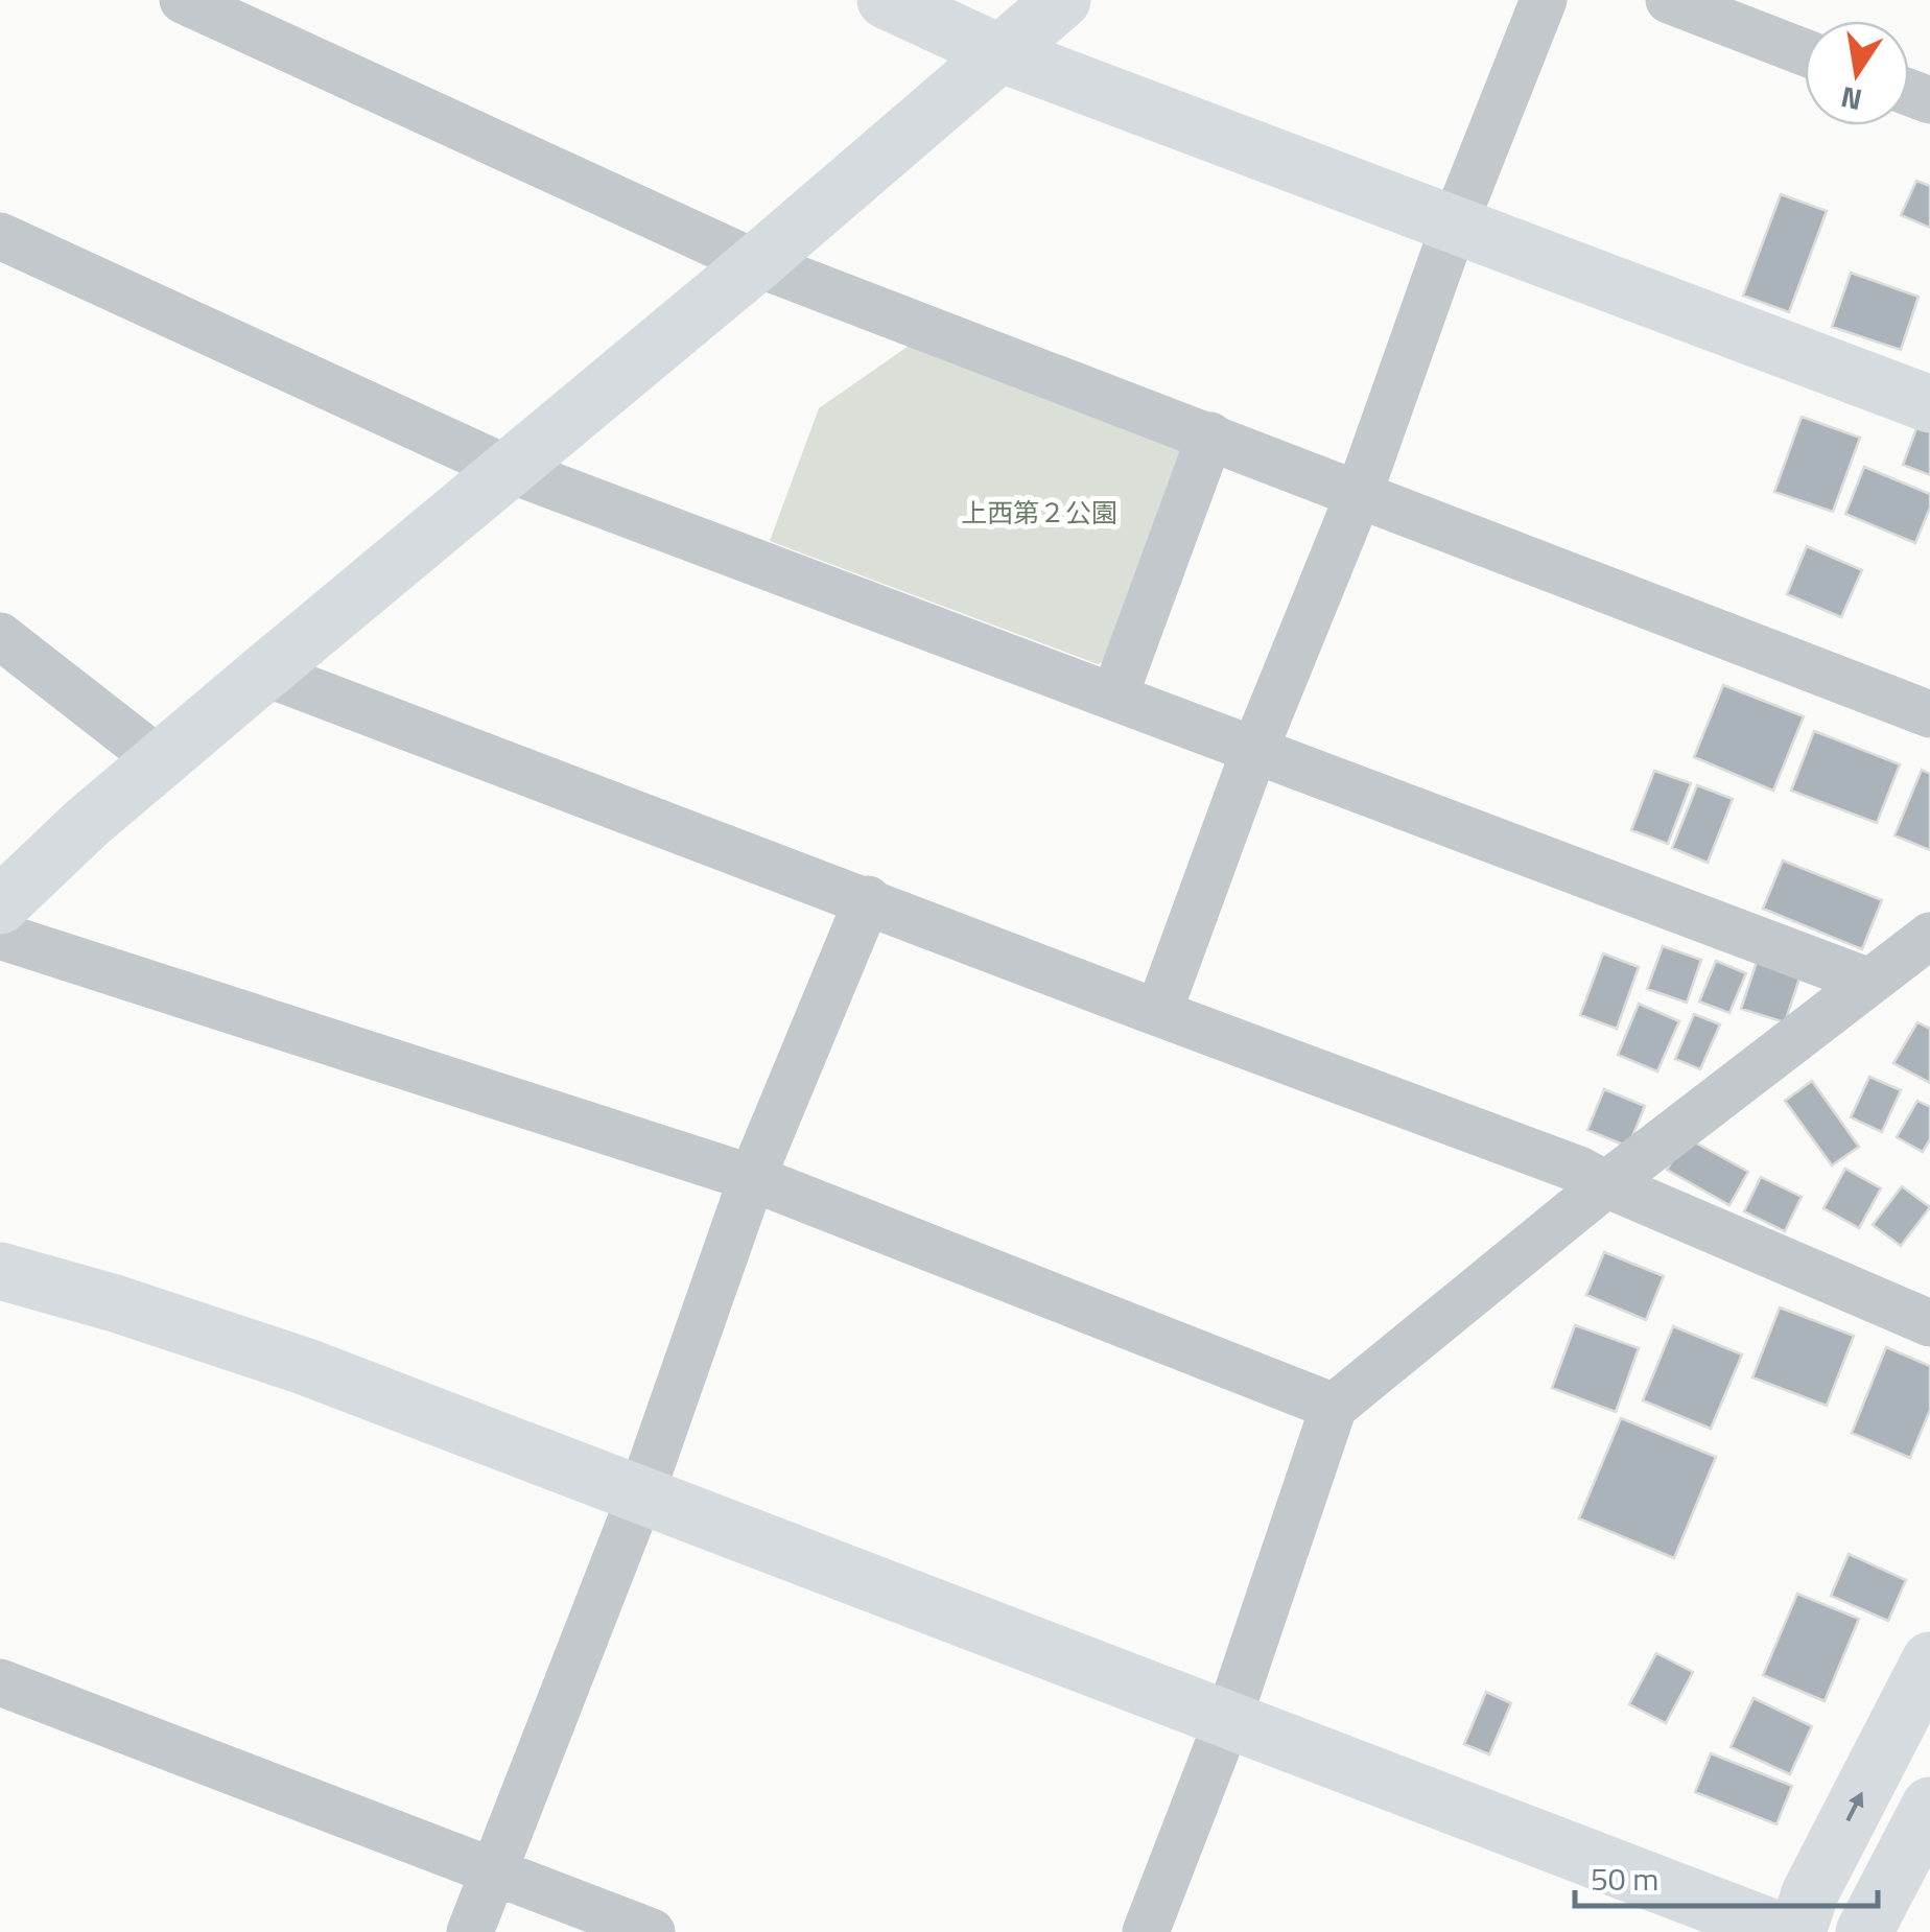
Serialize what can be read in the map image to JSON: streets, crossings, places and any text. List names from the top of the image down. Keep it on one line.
{"parks":["上西第２公園"],"scale_bar":"50 m","north":"bottom"}
